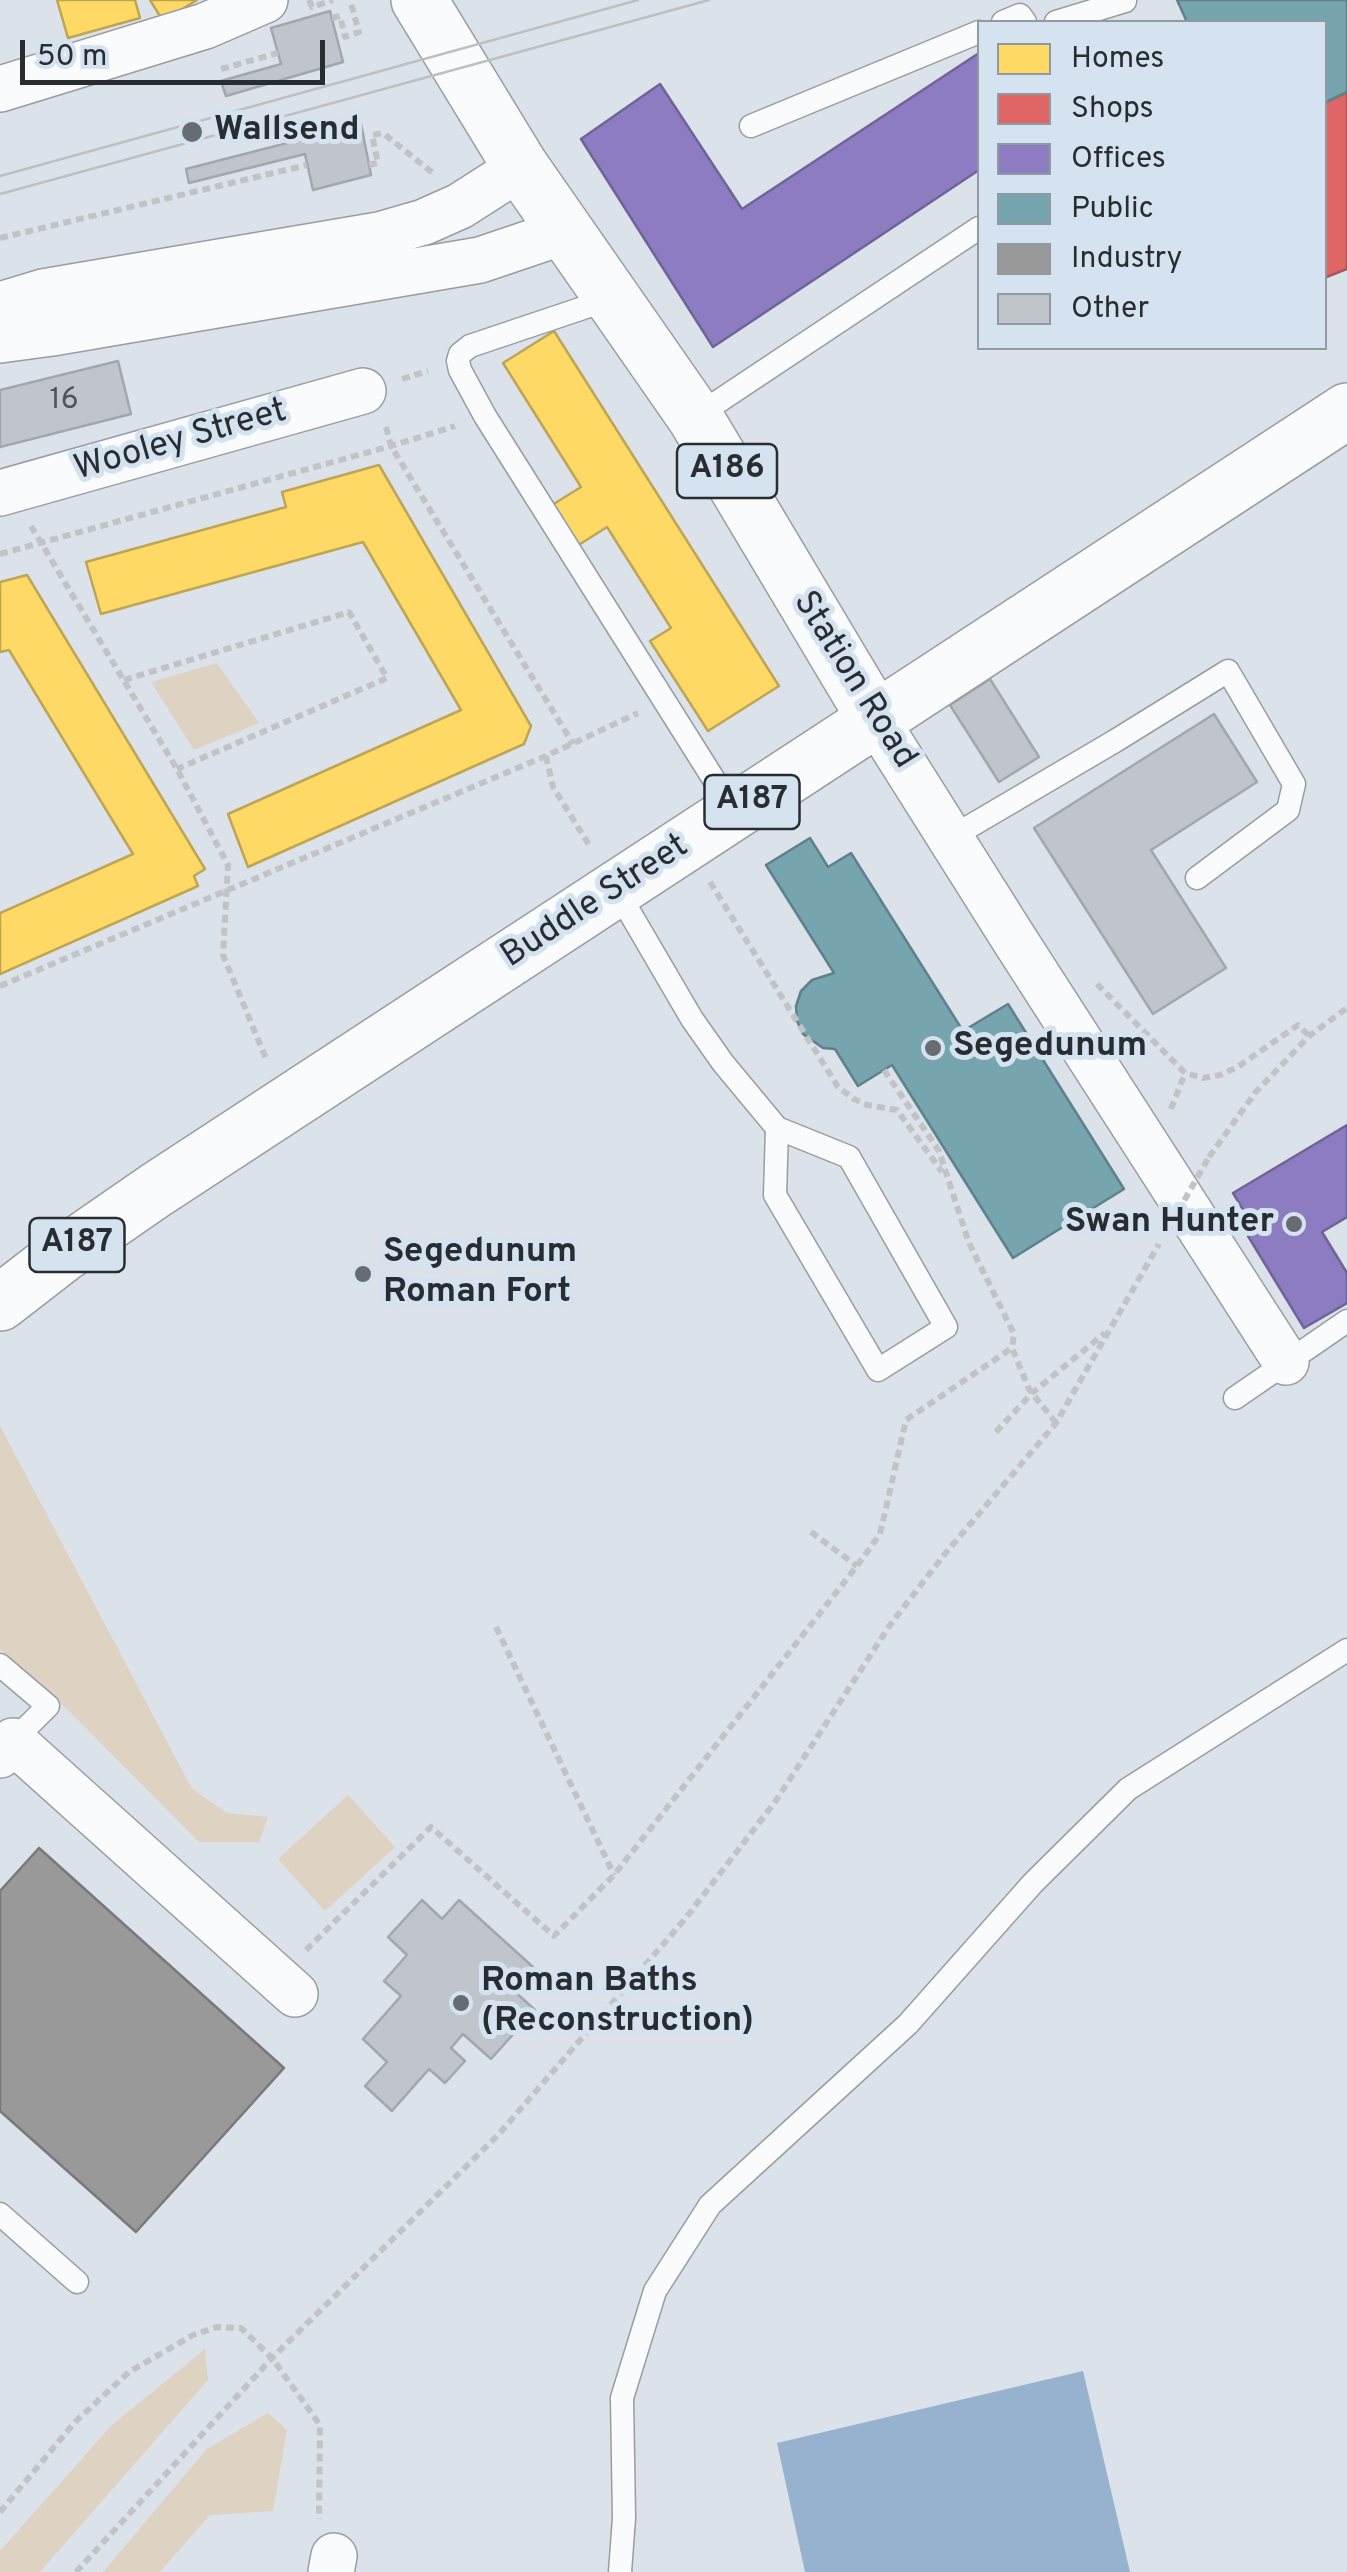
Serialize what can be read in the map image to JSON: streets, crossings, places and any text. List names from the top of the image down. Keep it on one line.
{"streets":{"main road":["A186","Station Road","A187","Buddle Street"],"street":["Wooley Street"]},"crossings":[["Station Road","Buddle Street"]],"places":["Wallsend","Segedunum","Swan Hunter","Segedunum Roman Fort","Roman Baths (Reconstruction)"],"house_numbers":["16"],"legend":["Homes","Shops","Offices","Public","Industry","Other"],"scale_bar":"50 m"}
